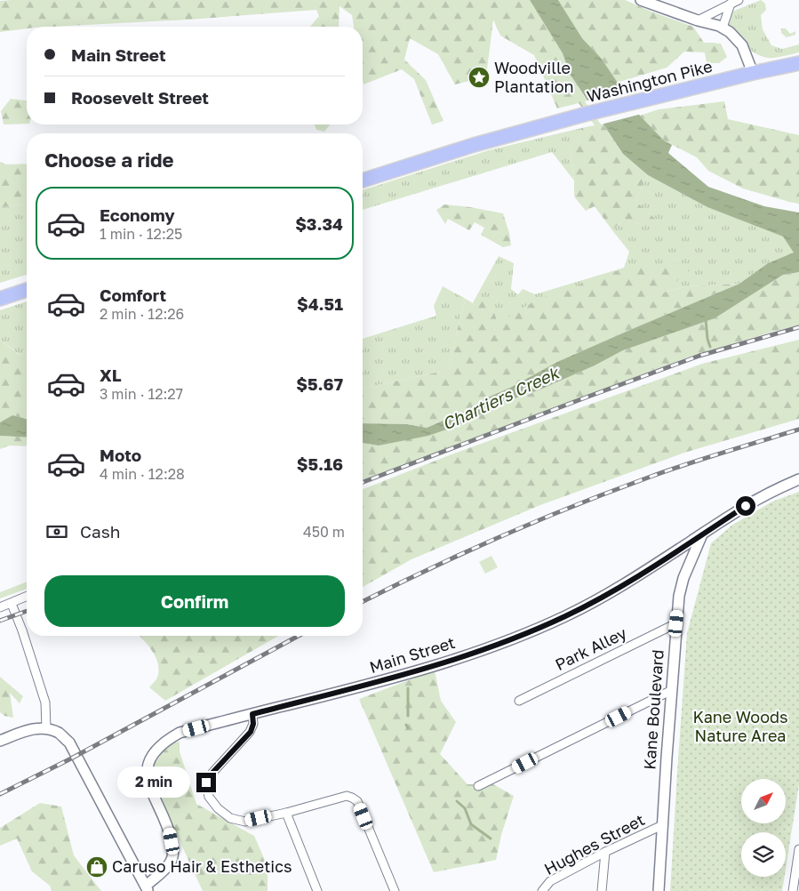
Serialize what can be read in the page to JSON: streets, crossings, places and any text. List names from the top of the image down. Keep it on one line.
{"streets":{"main road":["Washington Pike"],"street":["Park Alley","Main Street","Kane Boulevard","Hughes Street"]},"crossings":[["Park Alley","Kane Boulevard"],["Main Street","Kane Boulevard"],["Kane Boulevard","Hughes Street"]],"water":["Chartiers Creek"],"parks":["Kane Woods Nature Area"],"places":{"place":["Woodville Plantation"],"shop":["Caruso Hair & Esthetics"]},"north":"top right","page":{"banner":["Main Street","Roosevelt Street"],"heading":"Choose a ride","list":[{"name":"Economy","note":"1 min · 12:25","value":"$3.34"},{"name":"Comfort","note":"2 min · 12:26","value":"$4.51"},{"name":"XL","note":"3 min · 12:27","value":"$5.67"},{"name":"Moto","note":"4 min · 12:28","value":"$5.16"}],"pay":["Cash","450 m"],"buttons":"Confirm","bubble":"2 min"}}
